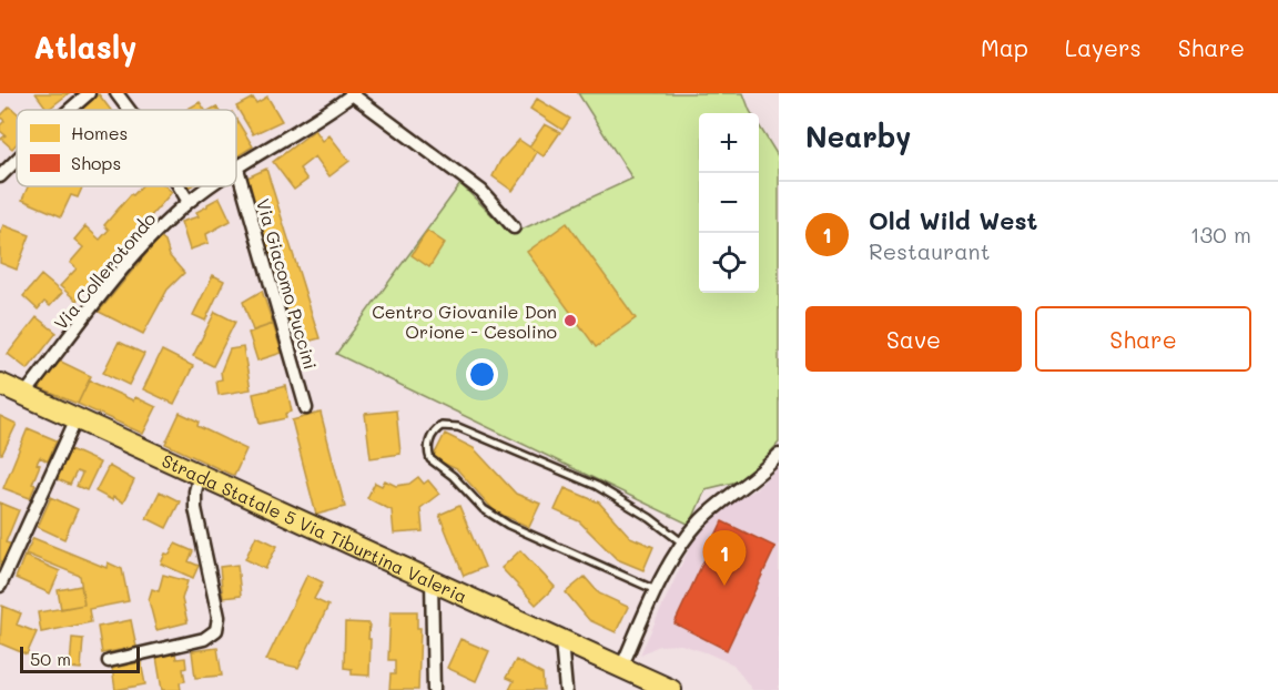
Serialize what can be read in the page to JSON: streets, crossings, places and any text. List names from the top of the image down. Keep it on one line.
{"streets":{"main road":["Strada Statale 5 Via Tiburtina Valeria"],"street":["Via Collerotondo","Via Giacomo Puccini"]},"crossings":[["Via Collerotondo","Via Giacomo Puccini"],["Via Collerotondo","Strada Statale 5 Via Tiburtina Valeria"]],"places":["Centro Giovanile Don Orione - Cesolino"],"legend":["Homes","Shops"],"scale_bar":"50 m","page":{"header":"Atlasly","nav":["Map","Layers","Share"],"heading":"Nearby","map_buttons":["+","−"],"list":[{"mark":"1","name":"Old Wild West","note":"Restaurant","value":"130 m"}],"buttons":["Save","Share"],"pins":"1","scale":"50 m"}}
